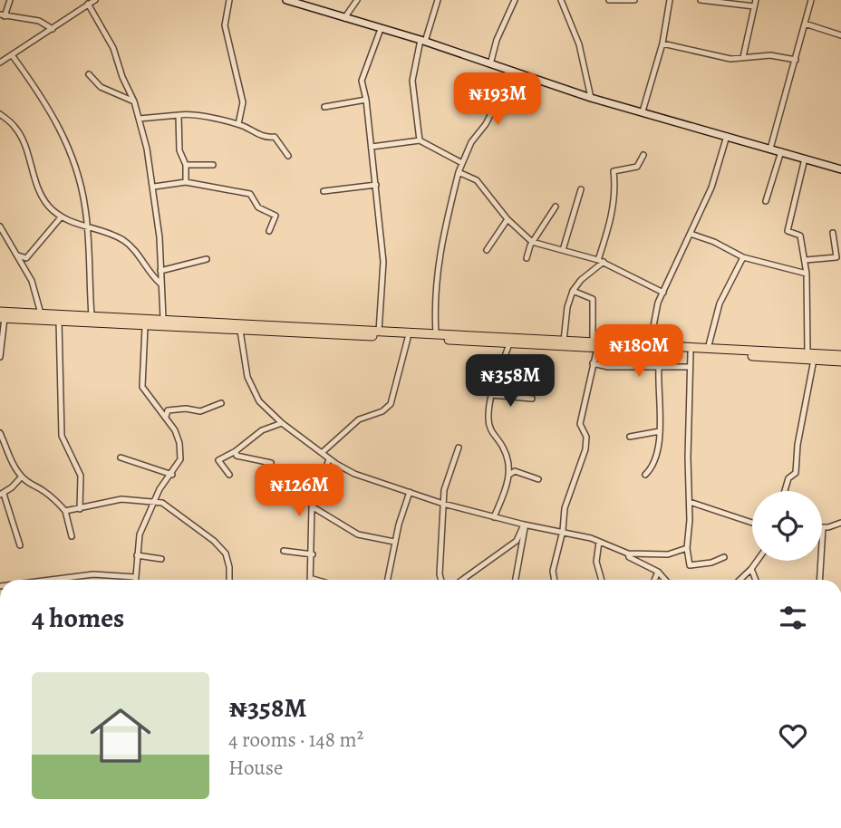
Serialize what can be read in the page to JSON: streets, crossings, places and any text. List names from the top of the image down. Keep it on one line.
{"page":{"price":["₦193M","₦180M","₦358M","₦126M"],"heading":"4 homes","list":[{"name":"₦358M","note":"4 rooms · 148 m² · House"}]}}
